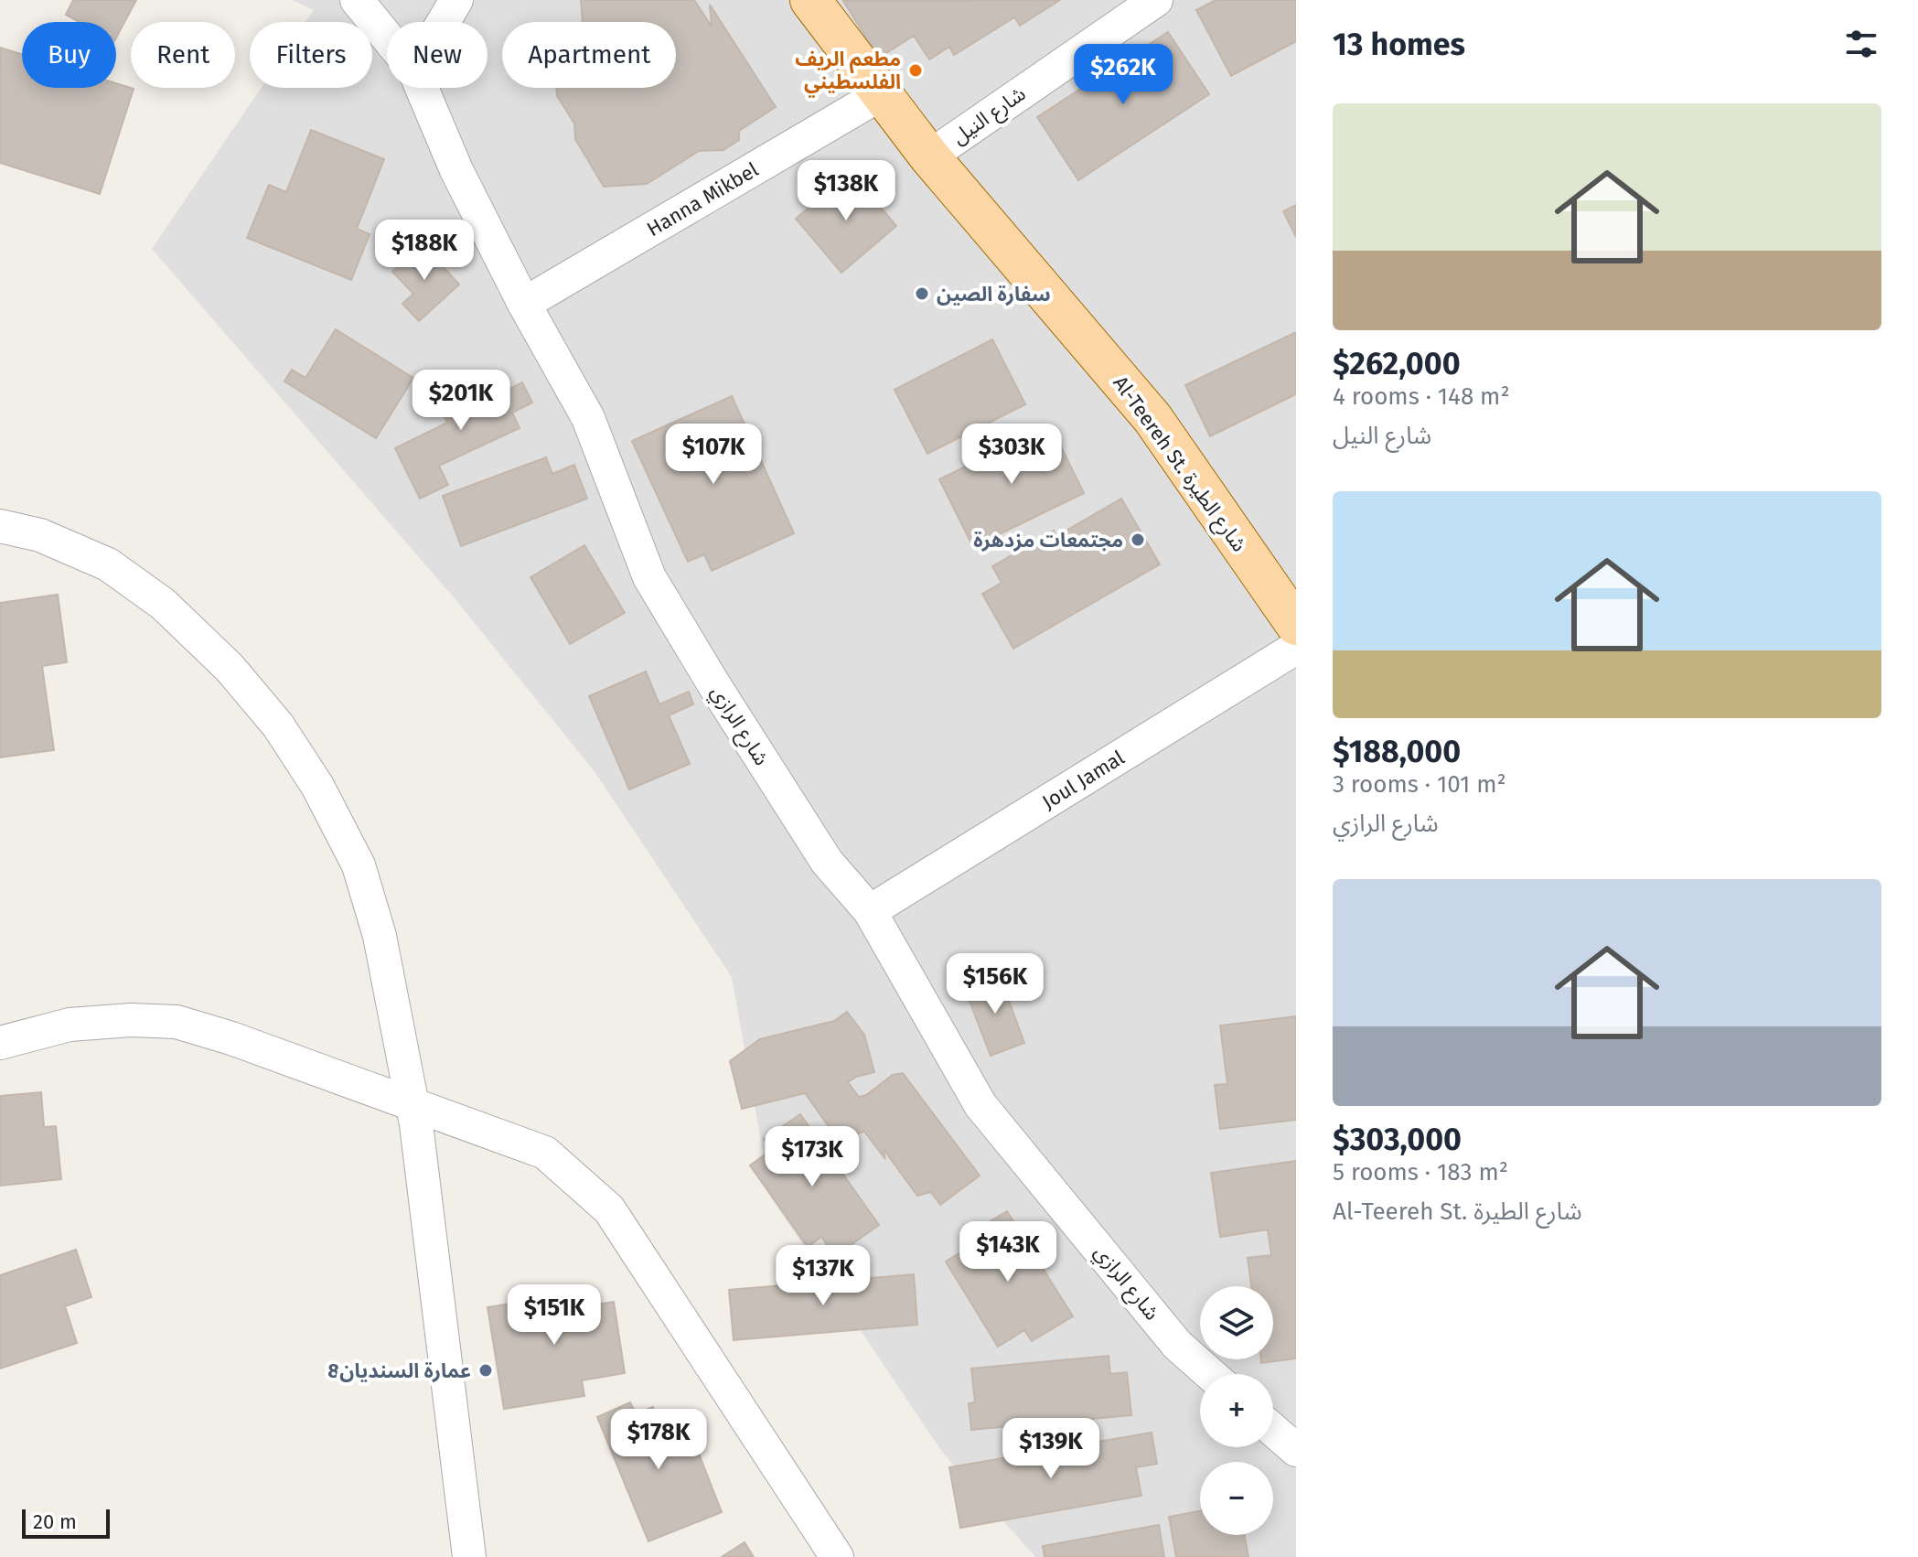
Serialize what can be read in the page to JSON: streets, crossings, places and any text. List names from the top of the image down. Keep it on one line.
{"streets":{"main road":["Al-Teereh St. شارع الطيرة"],"street":["شارع النيل","Hanna Mikbel","شارع الرازي","Joul Jamal"]},"crossings":[["شارع النيل","Al-Teereh St. شارع الطيرة"],["Hanna Mikbel","Al-Teereh St. شارع الطيرة"],["Hanna Mikbel","شارع الرازي"],["شارع الرازي","Joul Jamal"]],"places":["مطعم الريف الفلسطيني","سفارة الصين","مجتمعات مزدهرة","عمارة السنديان8"],"scale_bar":"20 m","page":{"heading":"13 homes","chip":["Buy","Rent","Filters","New","Apartment"],"price":["$262K","$138K","$188K","$201K","$107K","$303K","$156K","$173K","$143K","$137K","$151K","$178K","$139K"],"list":[{"name":"$262,000","note":"4 rooms · 148 m² · شارع النيل"},{"name":"$188,000","note":"3 rooms · 101 m² · شارع الرازي"},{"name":"$303,000","note":"5 rooms · 183 m² · Al-Teereh St. شارع الطيرة"}],"map_buttons":["+","−"],"scale":"20 m"}}
